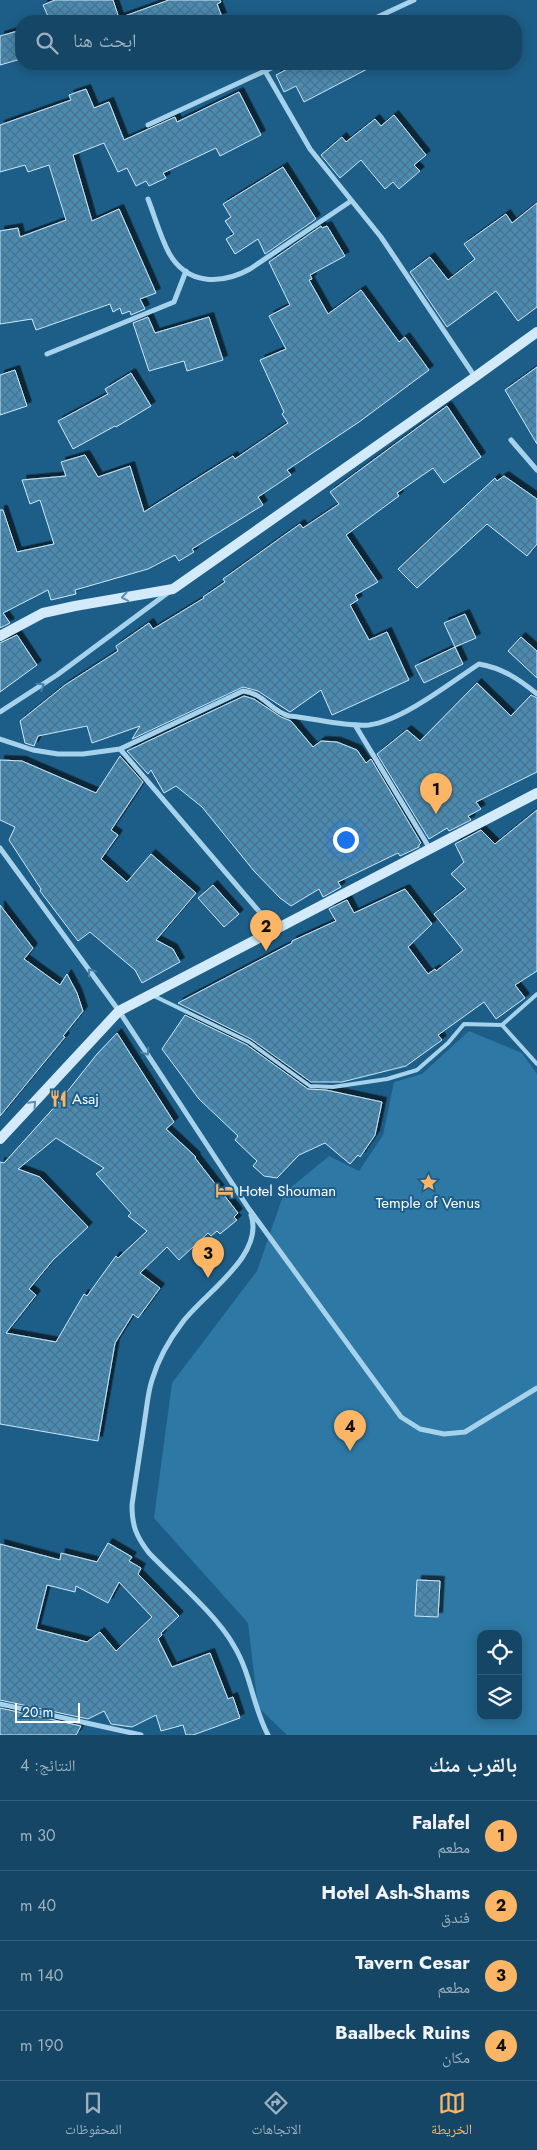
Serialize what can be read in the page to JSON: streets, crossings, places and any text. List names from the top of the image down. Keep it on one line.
{"places":{"restaurant":["Asaj"],"place":["Temple of Venus"],"hotel":["Hotel Shouman"]},"scale_bar":"20 m","page":{"search":"ابحث هنا","pins":["1","2","3","4"],"scale":"20 m","heading":["بالقرب منك","النتائج: 4"],"list":[{"mark":"1","name":"Falafel","note":"مطعم","value":"30 m"},{"mark":"2","name":"Hotel Ash-Shams","note":"فندق","value":"40 m"},{"mark":"3","name":"Tavern Cesar","note":"مطعم","value":"140 m"},{"mark":"4","name":"Baalbeck Ruins","note":"مكان","value":"190 m"}],"nav":["الخريطة","الاتجاهات","المحفوظات"]}}
